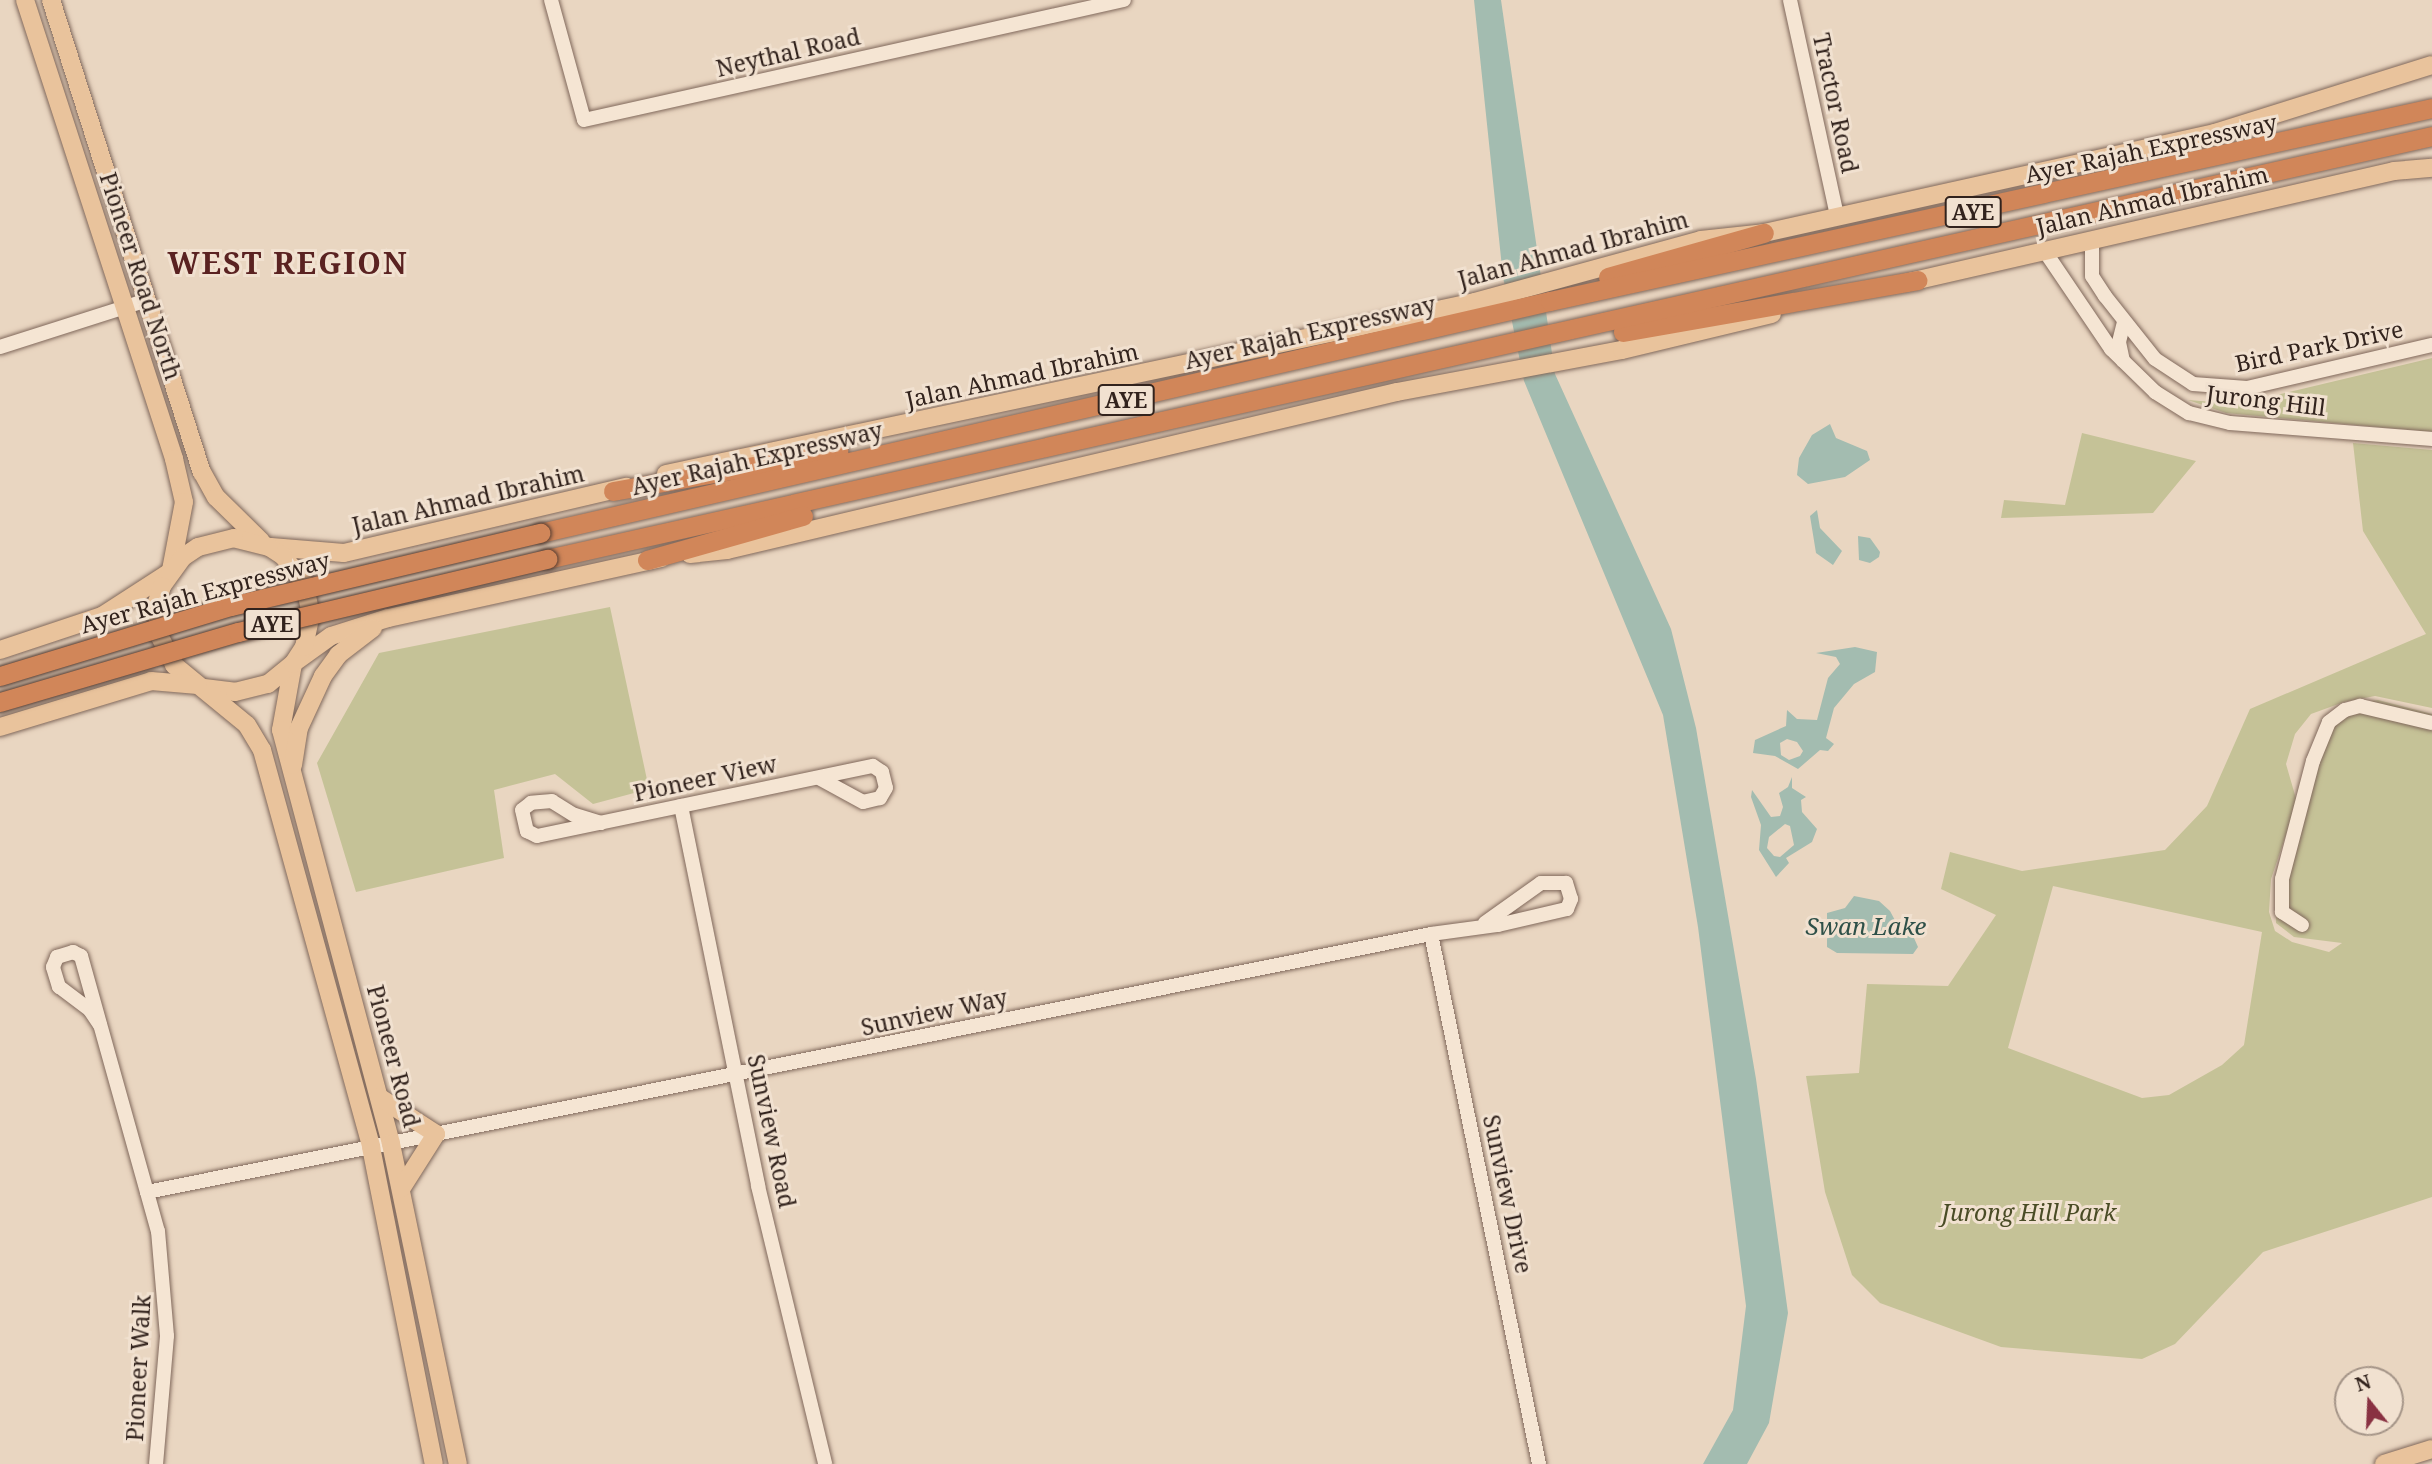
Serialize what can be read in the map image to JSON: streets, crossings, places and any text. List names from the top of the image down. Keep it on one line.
{"streets":{"highway":["Ayer Rajah Expressway","AYE"],"main road":["Jalan Ahmad Ibrahim","Pioneer Road North","Pioneer Road"],"street":["Neythal Road","Tractor Road","Bird Park Drive","Jurong Hill","Pioneer View","Sunview Way","Sunview Road","Sunview Drive","Pioneer Walk"]},"crossings":[["Tractor Road","Jalan Ahmad Ibrahim"],["Jalan Ahmad Ibrahim","Pioneer Road North"],["Jalan Ahmad Ibrahim","Jurong Hill"],["Jalan Ahmad Ibrahim","Pioneer Road"],["Pioneer Road North","Pioneer Road"],["Pioneer View","Sunview Road"],["Sunview Way","Pioneer Road"],["Sunview Way","Sunview Road"],["Sunview Way","Sunview Drive"]],"districts":["WEST REGION"],"water":["Swan Lake"],"parks":["Jurong Hill Park"],"north":"top"}
